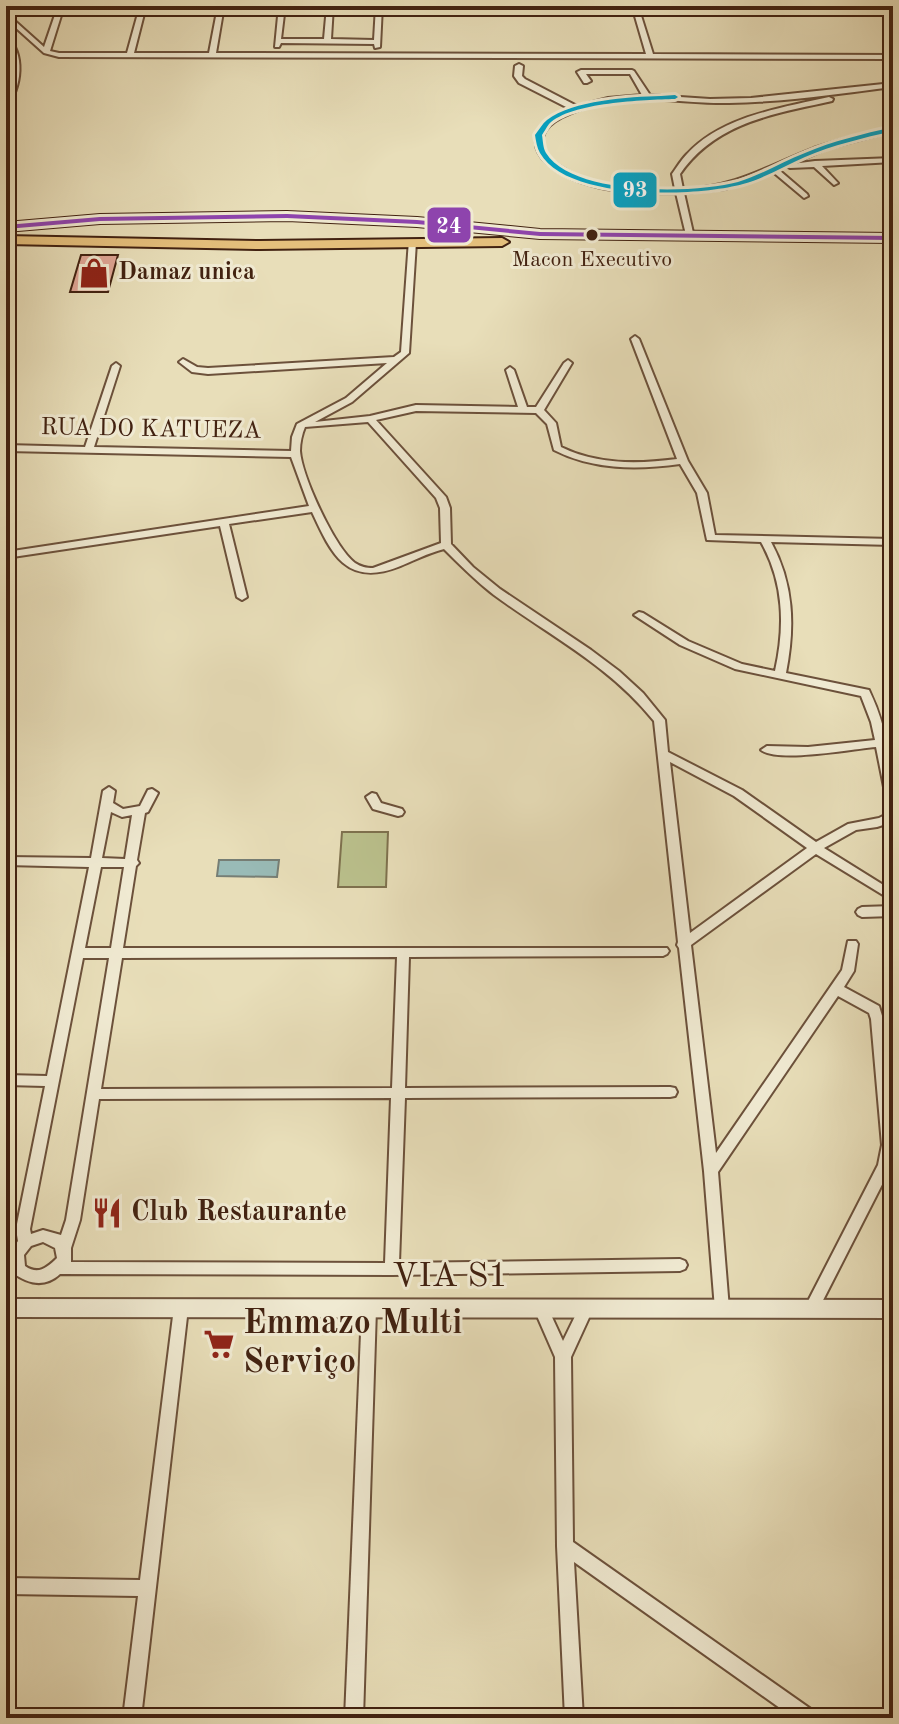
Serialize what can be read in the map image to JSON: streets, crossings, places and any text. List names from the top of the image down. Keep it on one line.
{"streets":{"street":["RUA DO KATUEZA","VIA S1"]},"places":{"other":["Macon Executivo"],"shop":["Damaz unica"],"restaurant":["Club Restaurante"],"supermarket":["Emmazo Multi Serviço"]},"lines":["transit line 93","transit line 24"]}
